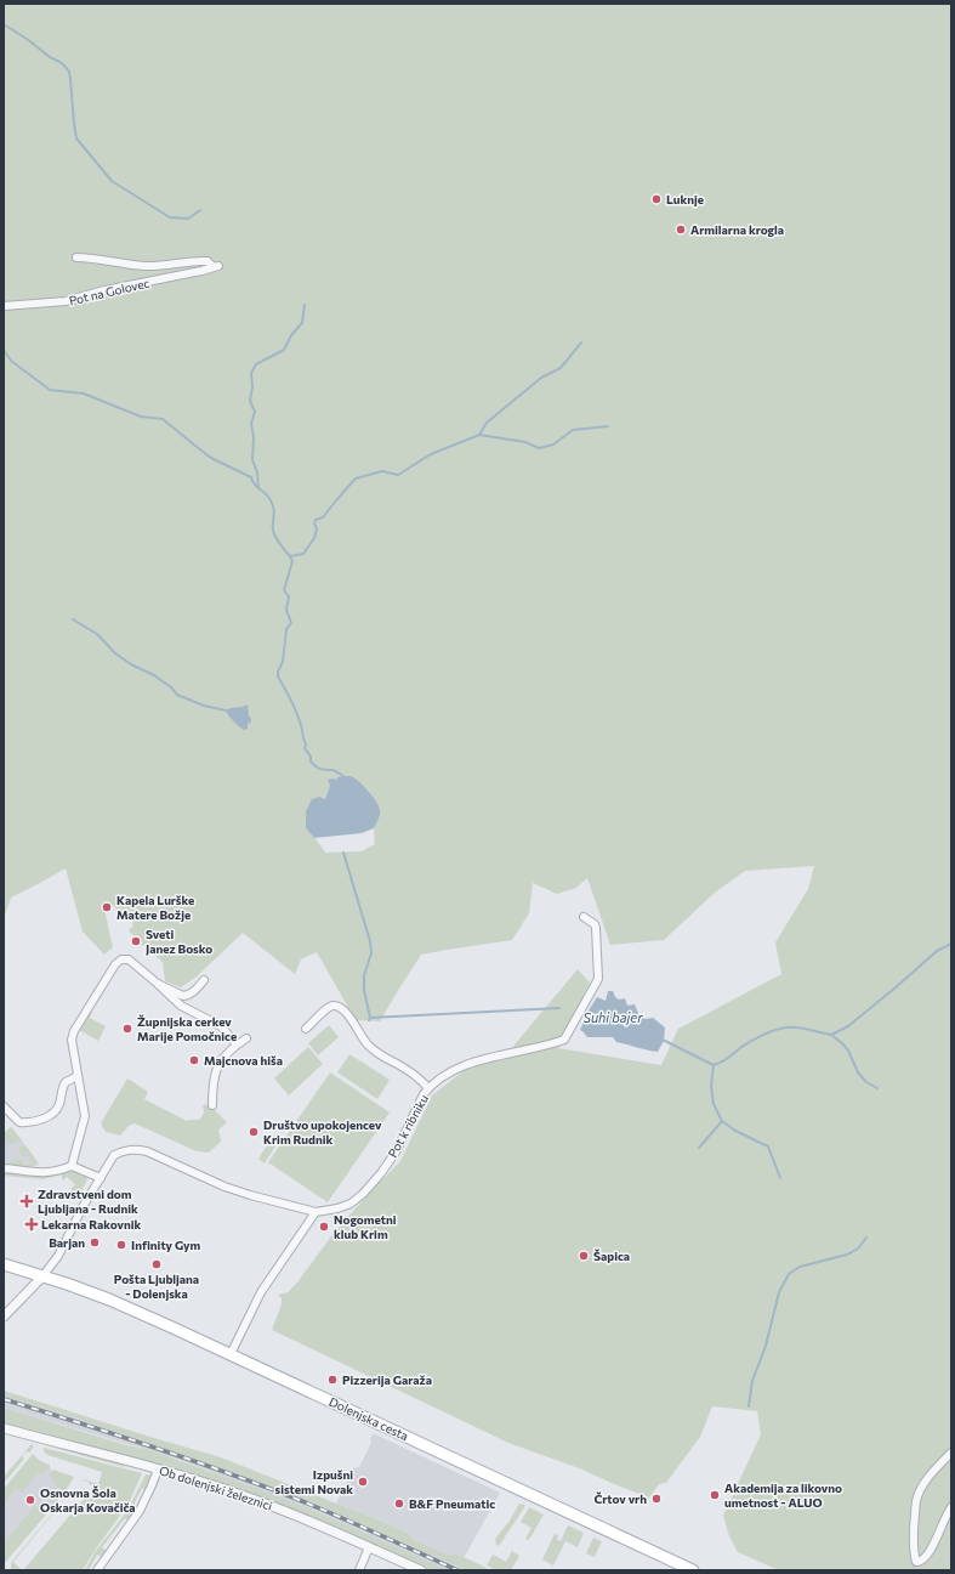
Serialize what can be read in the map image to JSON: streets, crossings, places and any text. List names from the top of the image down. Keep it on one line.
{"streets":{"main road":["Dolenjska cesta"],"street":["Pot na Golovec","Pot k ribniku","Ob dolenjski železnici"]},"water":["Suhi bajer"],"places":{"other":["Luknje","Armilarna krogla","Kapela Lurške Matere Božje","Sveti Janez Bosko","Župnijska cerkev Marije Pomočnice","Majcnova hiša","Društvo upokojencev Krim Rudnik","Nogometni klub Krim","Barjan","Infinity Gym","Šapica","Pošta Ljubljana - Dolenjska","Pizzerija Garaža","Izpušni sistemi Novak","Akademija za likovno umetnost - ALUO","Črtov vrh","Osnovna Šola Oskarja Kovačiča","B&F Pneumatic"],"health":["Zdravstveni dom Ljubljana - Rudnik","Lekarna Rakovnik"]}}
